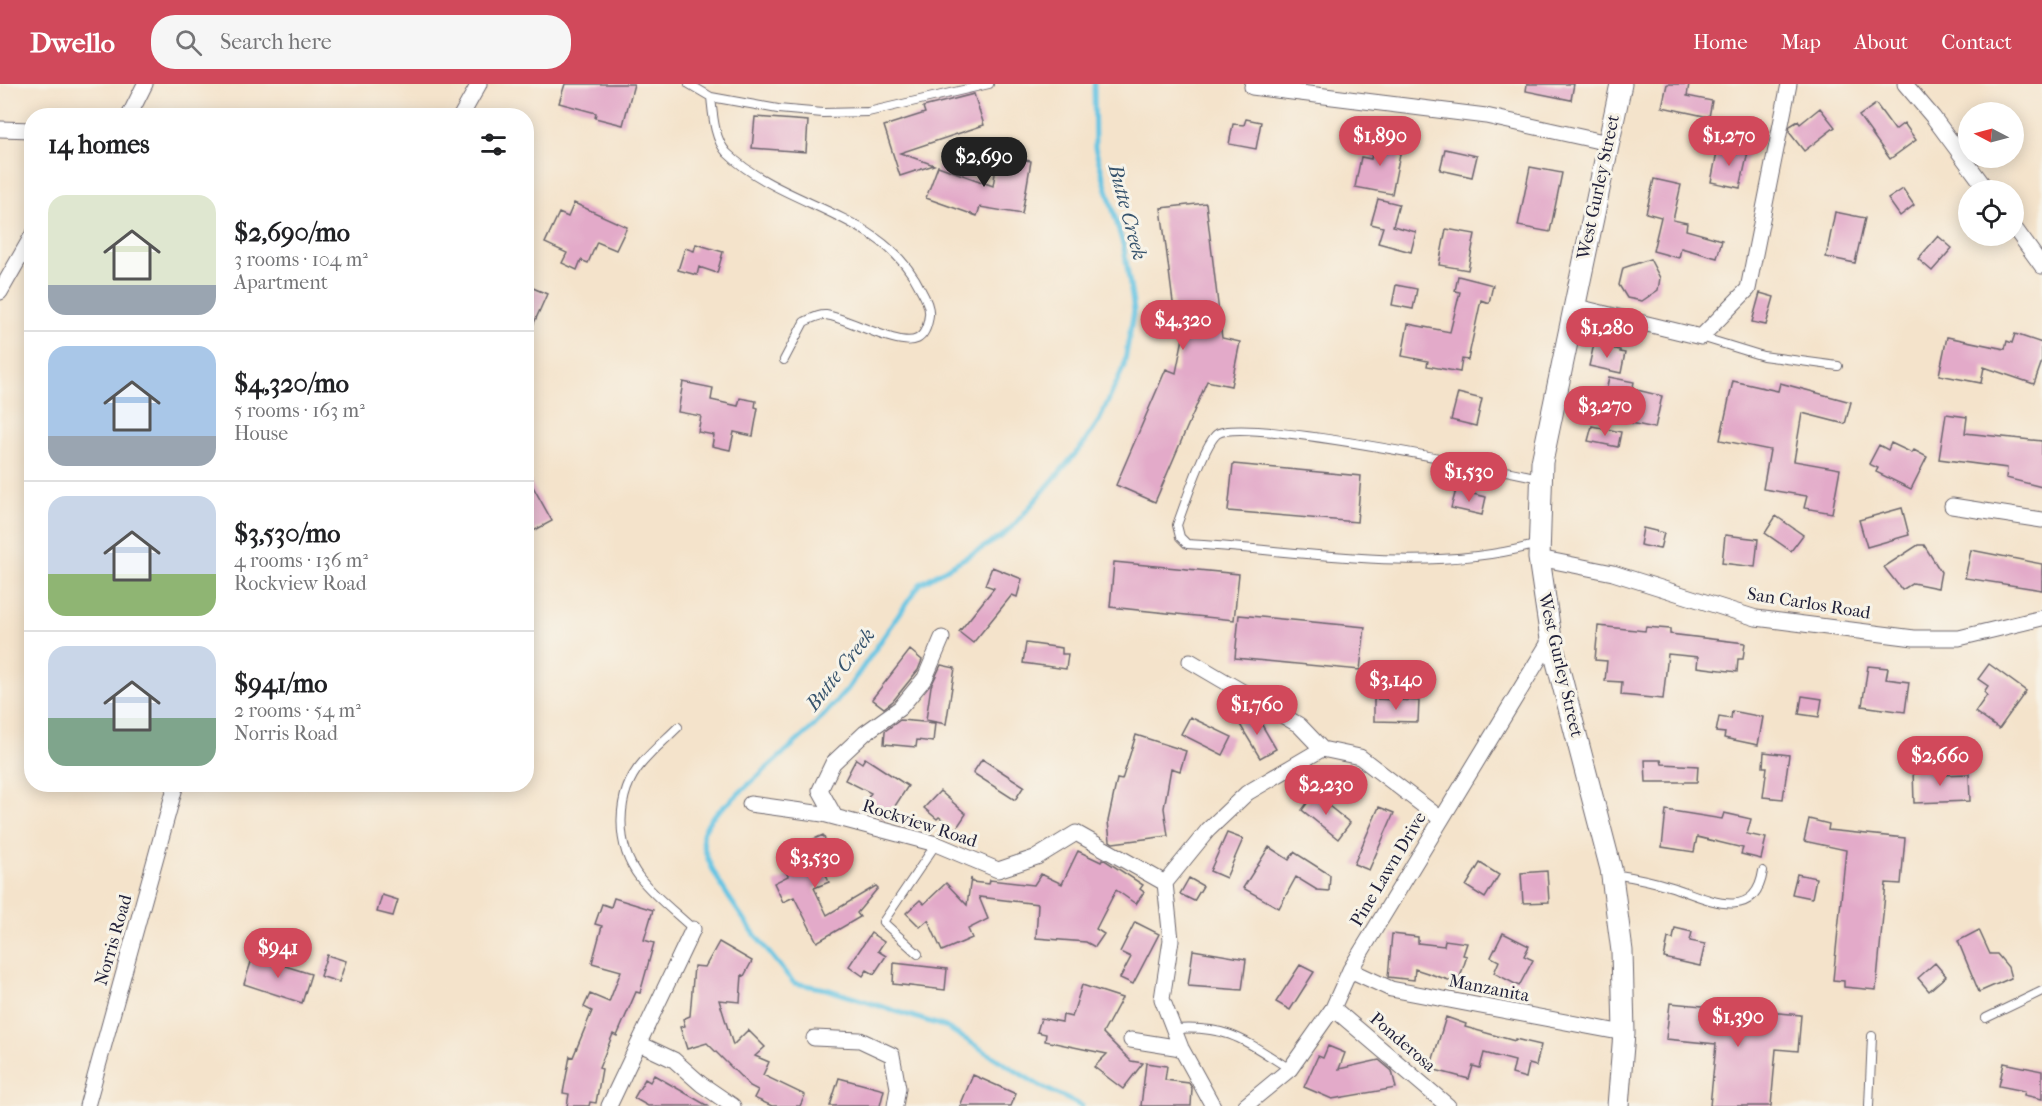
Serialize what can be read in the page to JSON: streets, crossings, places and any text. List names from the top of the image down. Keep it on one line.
{"streets":{"main road":["West Gurley Street"],"street":["San Carlos Road","Rockview Road","Pine Lawn Drive","Norris Road","Manzanita","Ponderosa"]},"crossings":[["West Gurley Street","San Carlos Road"],["West Gurley Street","Pine Lawn Drive"],["West Gurley Street","Manzanita"],["Pine Lawn Drive","Manzanita"],["Pine Lawn Drive","Ponderosa"]],"water":["Butte Creek"],"north":"left","page":{"header":"Dwello","search":"Search here","nav":["Home","Map","About","Contact"],"heading":"14 homes","price":["$1,890","$1,270","$2,690","$4,320","$1,280","$3,270","$1,530","$3,140","$1,760","$2,660","$2,230","$3,530","$941","$1,390"],"list":[{"name":"$2,690/mo","note":"3 rooms · 104 m² · Apartment"},{"name":"$4,320/mo","note":"5 rooms · 163 m² · House"},{"name":"$3,530/mo","note":"4 rooms · 136 m² · Rockview Road"},{"name":"$941/mo","note":"2 rooms · 54 m² · Norris Road"}]}}
